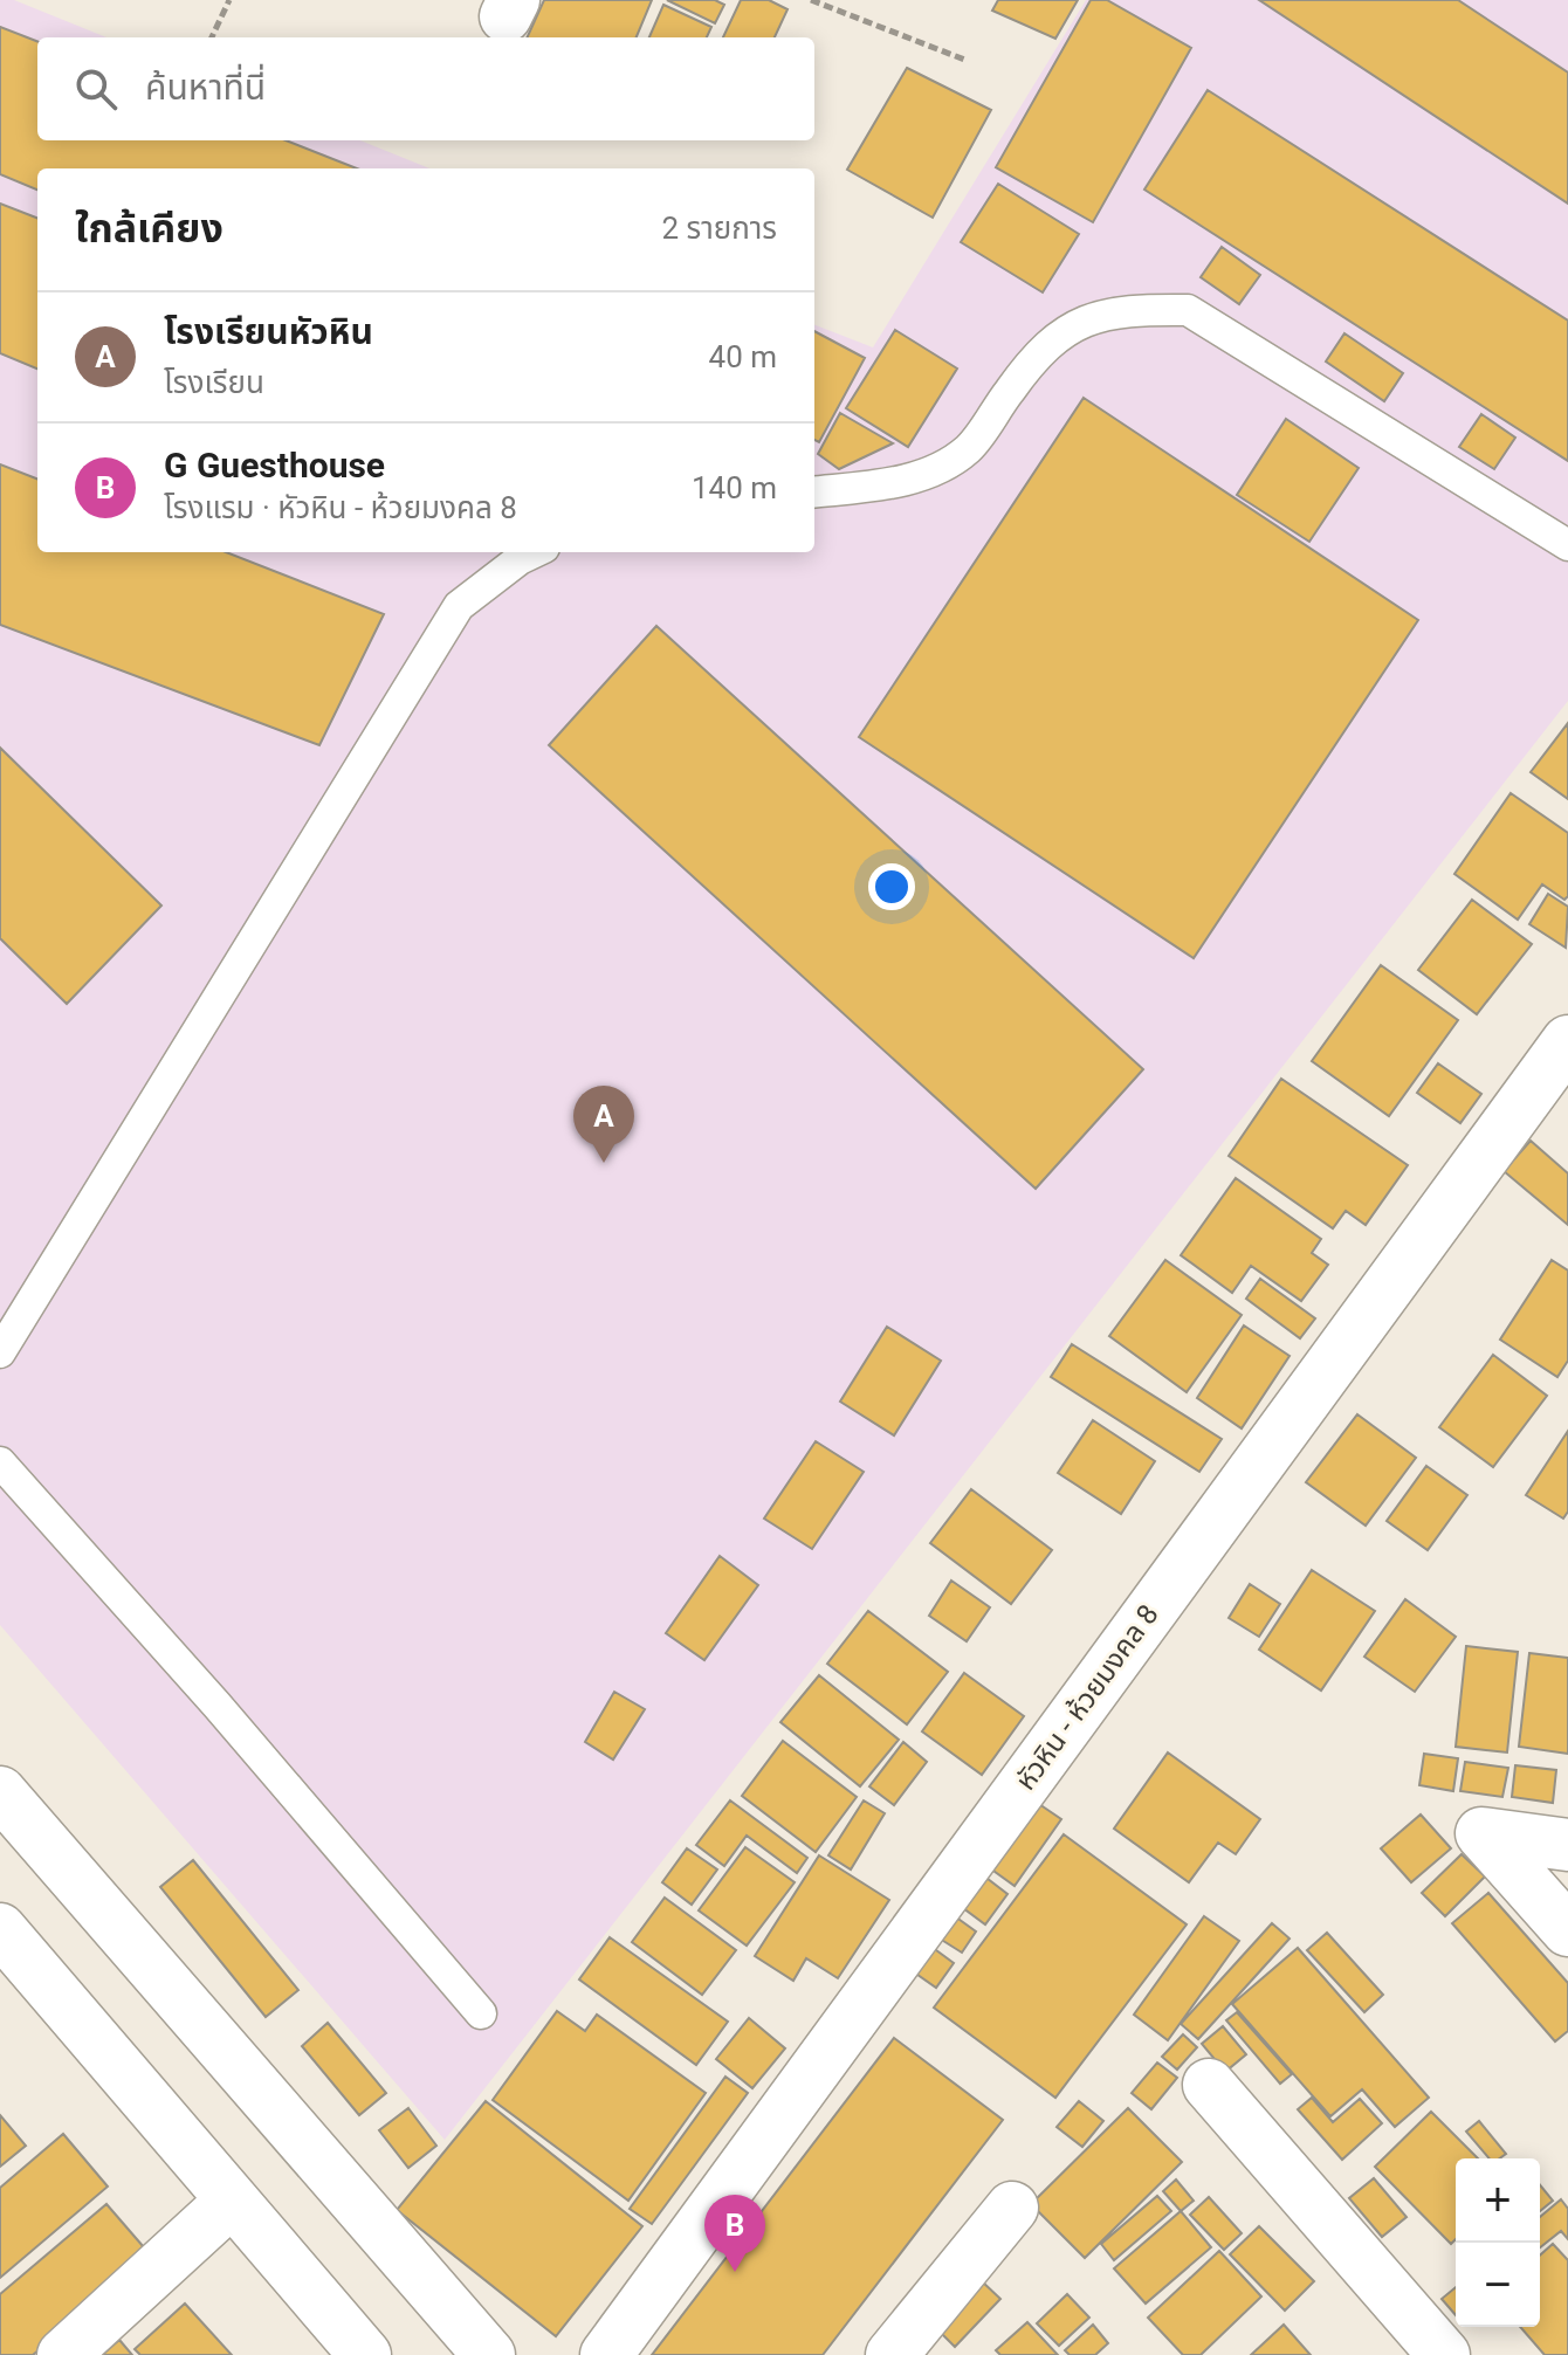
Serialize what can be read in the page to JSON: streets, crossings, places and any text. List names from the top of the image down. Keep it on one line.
{"streets":{"street":["หัวหิน - ห้วยมงคล 8"]},"page":{"search":"ค้นหาที่นี่","heading":["ใกล้เคียง","2 รายการ"],"list":[{"mark":"A","name":"โรงเรียนหัวหิน","note":"โรงเรียน","value":"40 m"},{"mark":"B","name":"G Guesthouse","note":"โรงแรม · หัวหิน - ห้วยมงคล 8","value":"140 m"}],"pins":["A","B"],"map_buttons":["+","−"]}}
